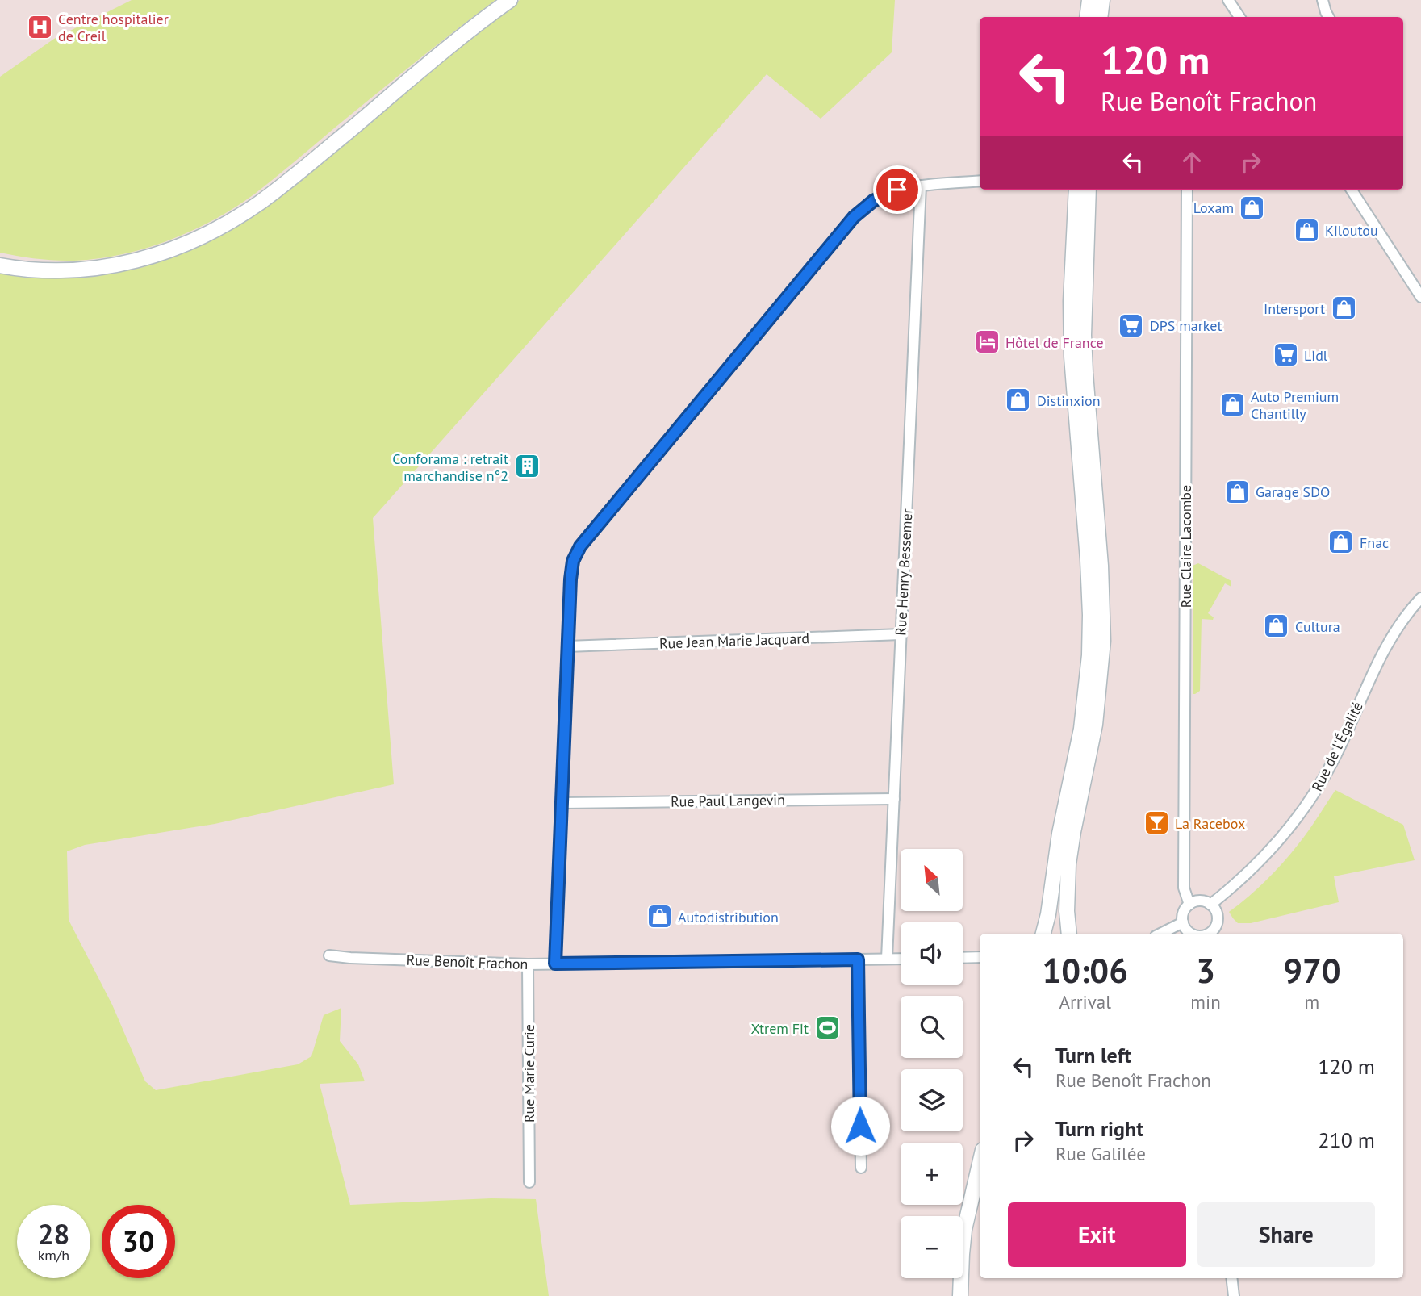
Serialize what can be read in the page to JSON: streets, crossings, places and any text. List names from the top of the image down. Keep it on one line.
{"streets":{"street":["Rue Claire Lacombe","Rue Henry Bessemer","Rue Jean Marie Jacquard","Rue de l'Égalité","Rue Paul Langevin","Rue Benoît Frachon","Rue Marie Curie"]},"crossings":[["Rue Henry Bessemer","Rue Jean Marie Jacquard"],["Rue Henry Bessemer","Rue Paul Langevin"],["Rue Henry Bessemer","Rue Benoît Frachon"],["Rue Benoît Frachon","Rue Marie Curie"]],"places":{"hospital":["Centre hospitalier de Creil"],"shop":["Loxam","Kiloutou","Intersport","Distinxion","Auto Premium Chantilly","Garage SDO","Fnac","Cultura","Autodistribution"],"supermarket":["DPS market","Lidl"],"hotel":["Hôtel de France"],"building":["Conforama : retrait marchandise n°2"],"bar":["La Racebox"],"sports":["Xtrem Fit"]},"north":"top left","page":{"turn":["120 m","Rue Benoît Frachon"],"map_buttons":["+","−"],"eta":["10:06","Arrival","3","min","970","m"],"list":[{"name":"Turn left","note":"Rue Benoît Frachon","value":"120 m"},{"name":"Turn right","note":"Rue Galilée","value":"210 m"}],"buttons":["Exit","Share"],"speed":"28 km/h","limit":"30"}}
